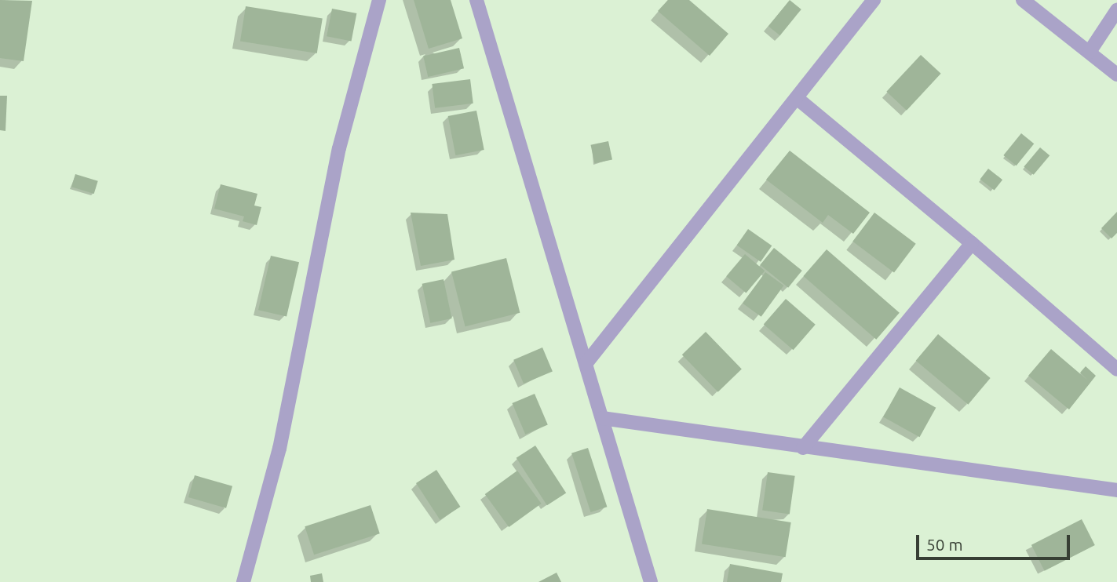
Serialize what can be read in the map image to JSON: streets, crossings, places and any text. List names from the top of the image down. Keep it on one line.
{"scale_bar":"50 m"}
